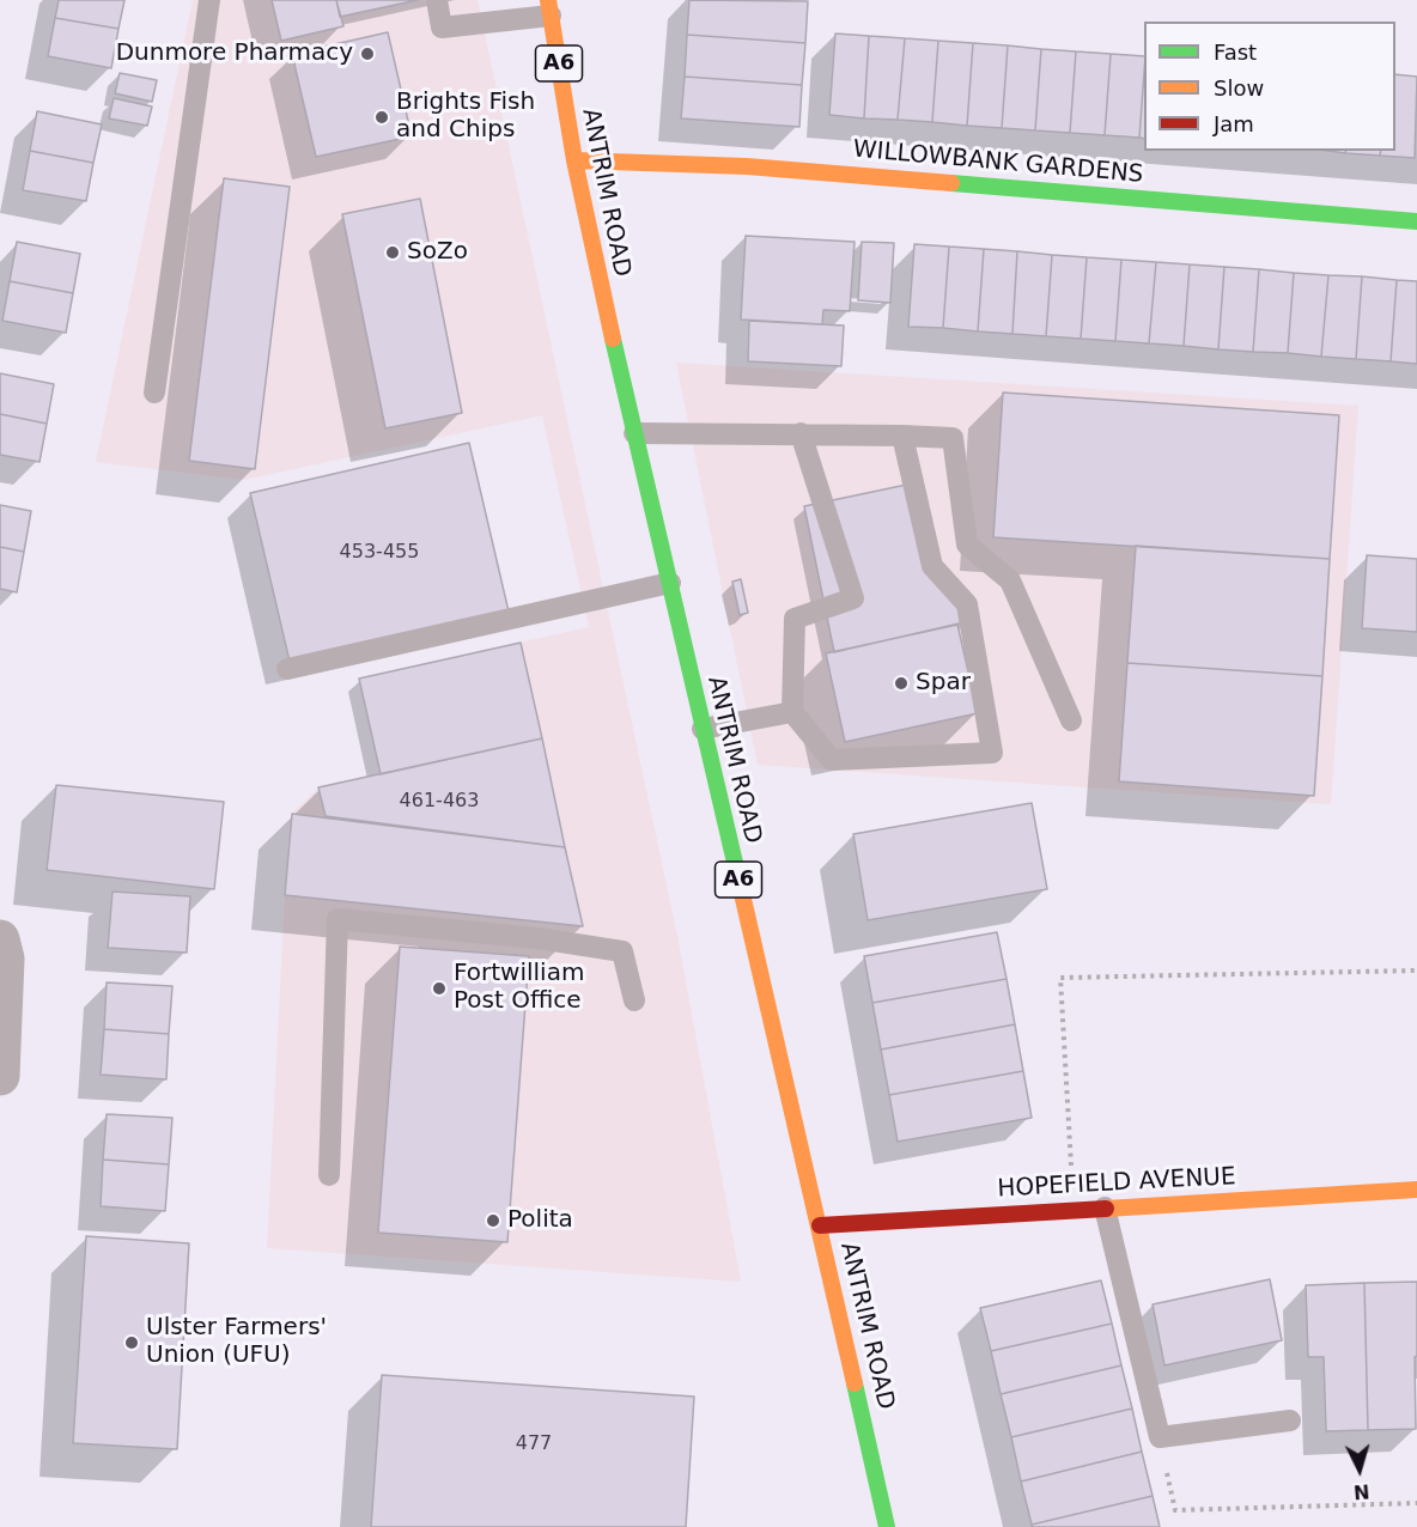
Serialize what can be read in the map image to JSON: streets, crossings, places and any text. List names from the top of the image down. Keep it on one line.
{"streets":{"main road":["A6","WILLOWBANK GARDENS","ANTRIM ROAD","HOPEFIELD AVENUE"]},"crossings":[["WILLOWBANK GARDENS","ANTRIM ROAD"],["ANTRIM ROAD","HOPEFIELD AVENUE"]],"places":["Dunmore Pharmacy","Brights Fish and Chips","SoZo","Spar","Fortwilliam Post Office","Polita","Ulster Farmers' Union (UFU)"],"house_numbers":["453-455","461-463","477"],"legend":["Fast","Slow","Jam"],"north":"bottom"}
